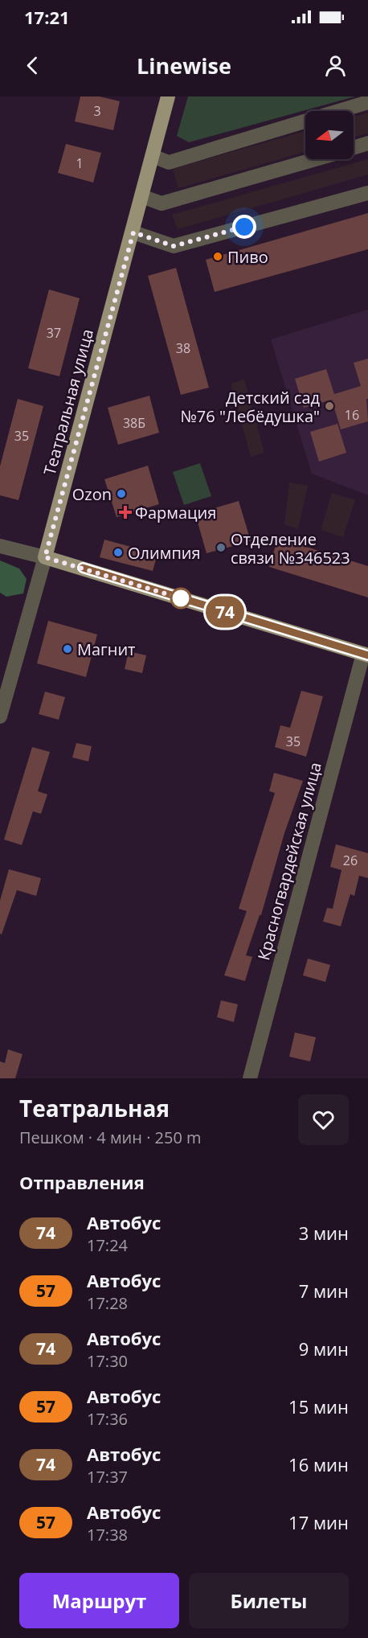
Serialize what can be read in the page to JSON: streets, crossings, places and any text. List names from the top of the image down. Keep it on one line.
{"streets":{"main road":["Театральная улица"],"street":["Красногвардейская улица"]},"places":{"other":["Пиво","Детский сад №76 \"Лебёдушка\"","Ozon","Отделение связи №346523","Олимпия","Магнит"],"health":["Фармация"]},"lines":["bus line 74"],"house_numbers":["3","1","37","38","16","38Б","35","35","26"],"north":"left","page":{"status":"17:21","header":"Linewise","on_map":"74","heading":[["Театральная","Пешком · 4 мин · 250 m"],"Отправления"],"list":[{"mark":"74","name":"Автобус","note":"17:24","value":"3 мин"},{"mark":"57","name":"Автобус","note":"17:28","value":"7 мин"},{"mark":"74","name":"Автобус","note":"17:30","value":"9 мин"},{"mark":"57","name":"Автобус","note":"17:36","value":"15 мин"},{"mark":"74","name":"Автобус","note":"17:37","value":"16 мин"},{"mark":"57","name":"Автобус","note":"17:38","value":"17 мин"}],"buttons":["Маршрут","Билеты"]}}
